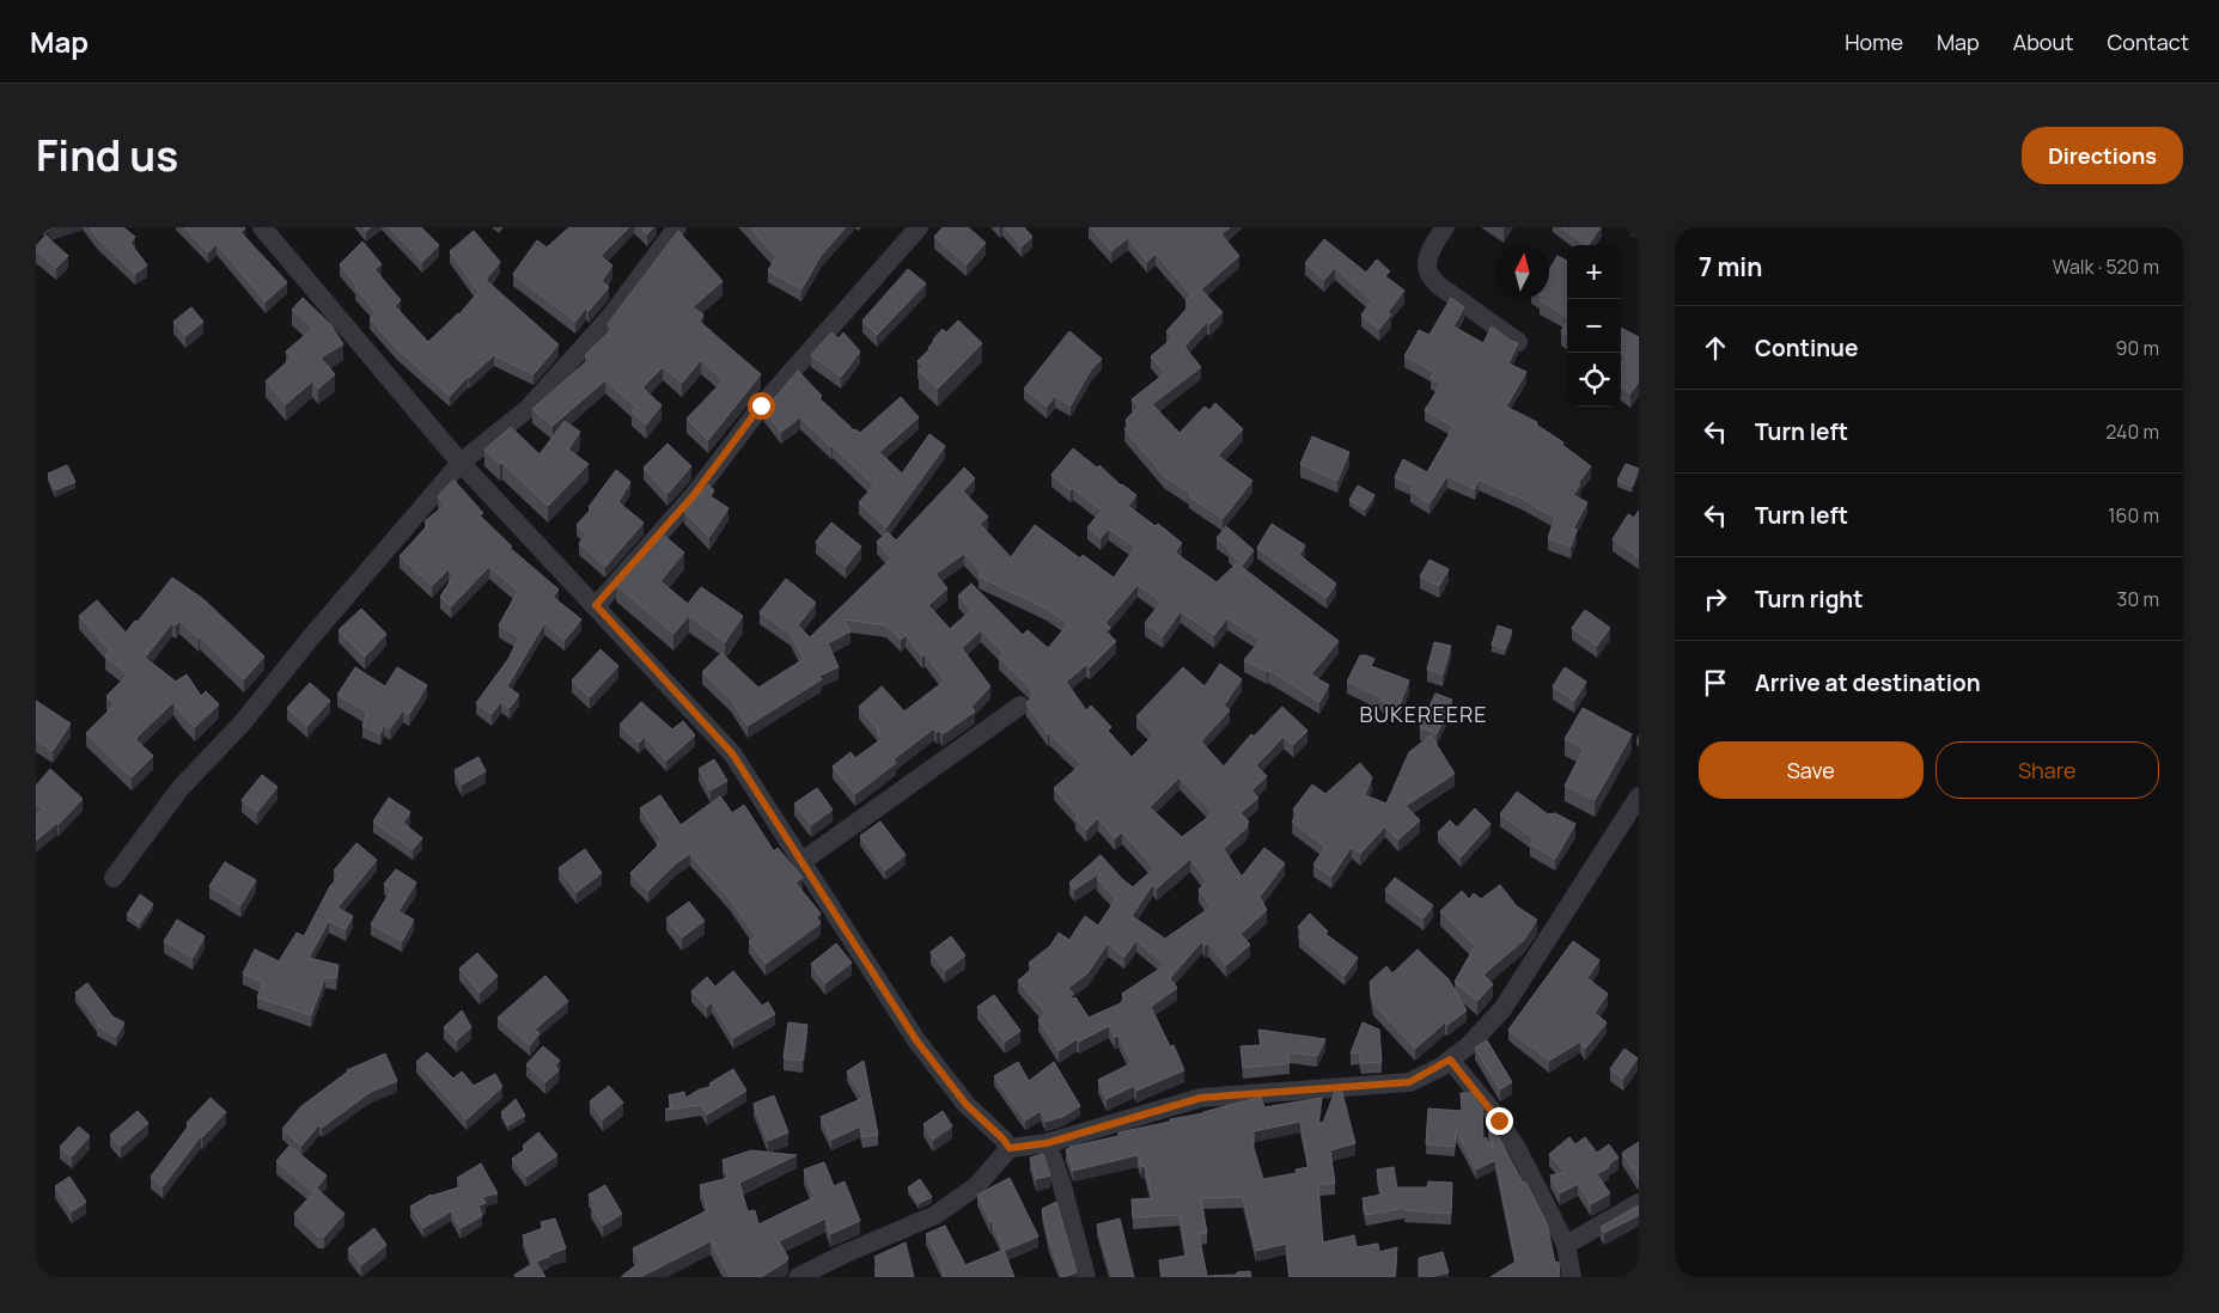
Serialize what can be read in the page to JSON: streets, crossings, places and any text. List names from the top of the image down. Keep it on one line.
{"districts":["BUKEREERE"],"north":"top","page":{"header":"Map","nav":["Home","Map","About","Contact"],"title":"Find us","buttons":["Directions",["Save","Share"]],"heading":["7 min","Walk · 520 m"],"map_buttons":["+","−"],"list":[["Continue","90 m"],["Turn left","240 m"],["Turn left","160 m"],["Turn right","30 m"],"Arrive at destination"]}}
